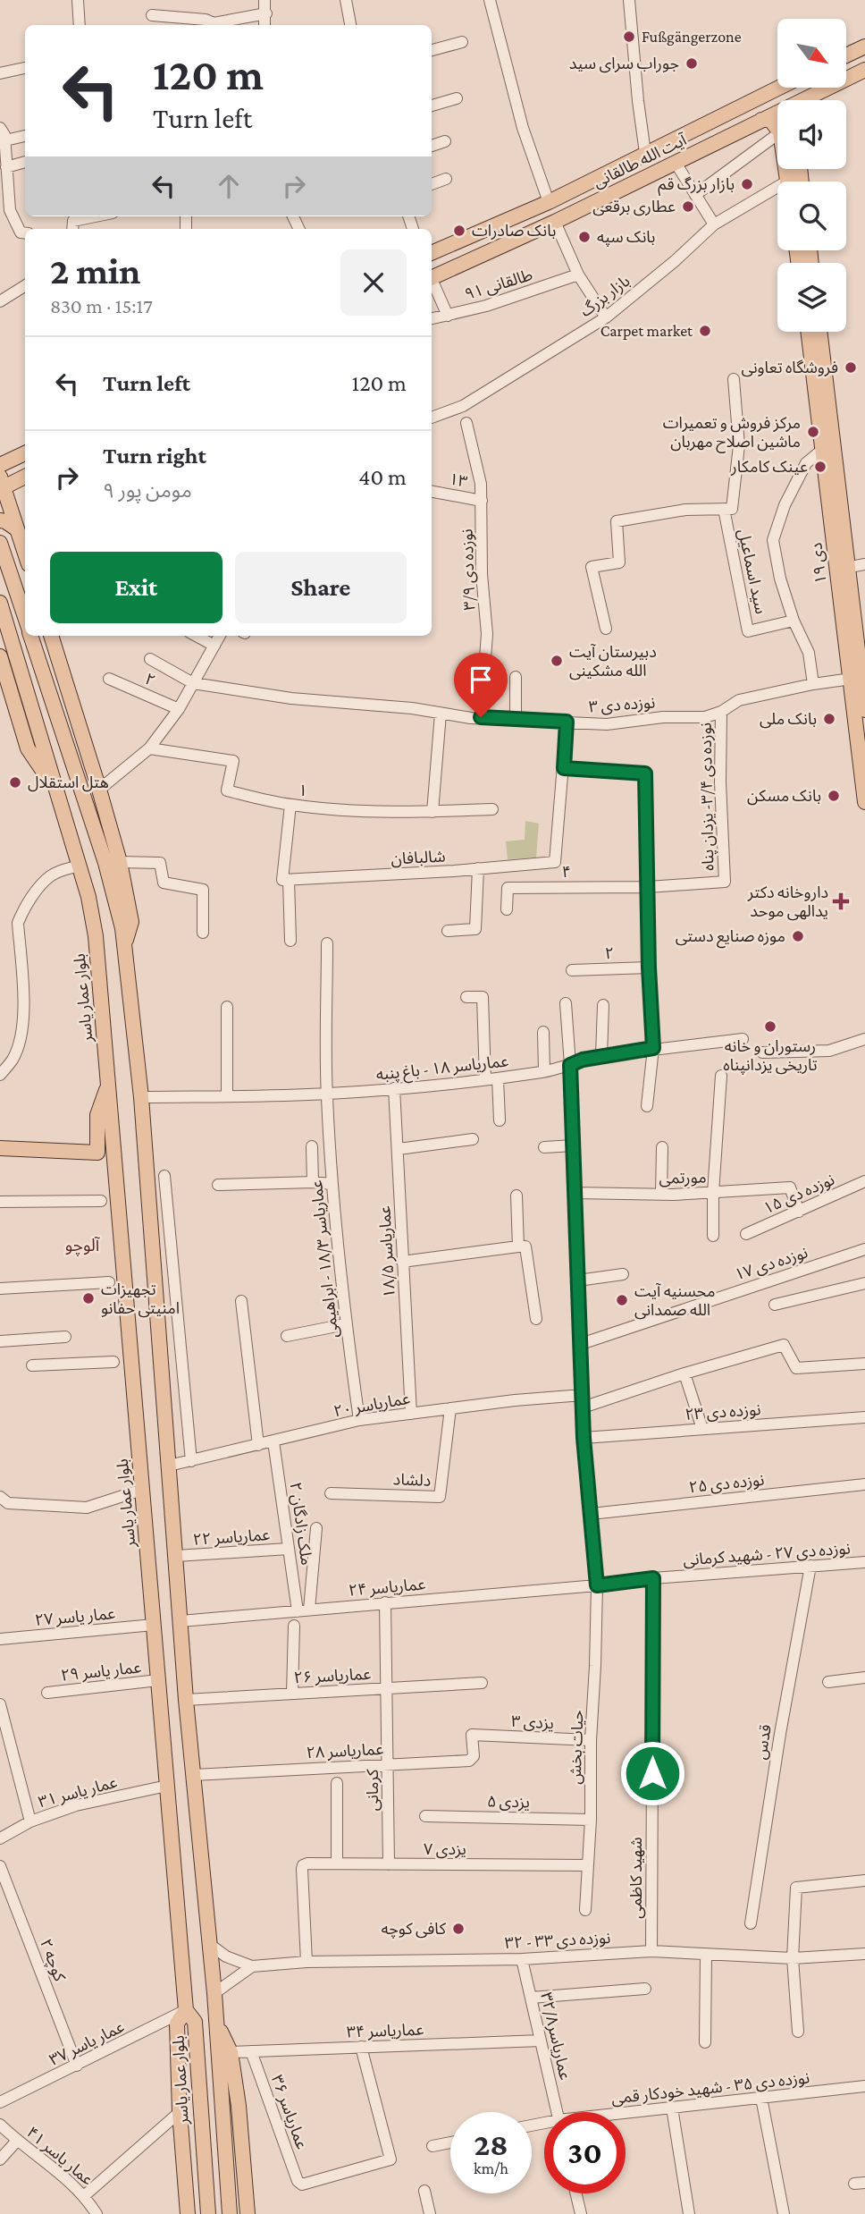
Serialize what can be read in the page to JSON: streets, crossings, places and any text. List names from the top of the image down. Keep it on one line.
{"streets":{"main road":["آیت الله طالقانی","۱۹ دی","بلوار عمار یاسر"],"street":["طالقانی ۹۱","بازار بزرگ","۱۳","نوزده دی ۳/۹","سید اسماعیل","۲","نوزده دی ۳","۱","نوزده دی ۳/۴- یزدان پناه","شالبافان","۴","عماریاسر ۱۸ - باغ پنبه","مورتمی","نوزده دی ۱۵","عماریاسر ۱۸/۵","عماریاسر ۱۸/۳ - ابراهیمی","نوزده دی ۱۷","عماریاسر ۲۰","نوزده دی ۲۳","دلشاد","نوزده دی ۲۵","۲ ملک زادگان","عماریاسر ۲۲","نوزده دی ۲۷ - شهید کرمانی","عماریاسر ۲۴","عمار یاسر ۲۷","عمار یاسر ۲۹","عماریاسر ۲۶","یزدی ۳","قدس","حیات بخش","عماریاسر ۲۸","کرمانی","عمار یاسر ۳۱","یزدی ۵","یزدی ۷","شهید کاظمی","۳۲ - نوزده دی ۳۳","کوچه ۲","عماریاسر ۳۴","عماریاسر۳۲/۸","عمار یاسر ۳۷","نوزده دی ۳۵ - شهید خودکار قمی","عماریاسر ۳۶","عمار یاسر ۴۱"]},"crossings":[["۱۳","نوزده دی ۳/۹"],["۱۹ دی","نوزده دی ۳"],["نوزده دی ۳/۹","نوزده دی ۳"],["نوزده دی ۳","نوزده دی ۳/۴- یزدان پناه"],["نوزده دی ۳/۴- یزدان پناه","۴"],["بلوار عمار یاسر","عمار یاسر ۲۷"],["بلوار عمار یاسر","عمار یاسر ۲۹"],["بلوار عمار یاسر","عمار یاسر ۳۱"],["بلوار عمار یاسر","عمار یاسر ۳۷"],["عماریاسر ۱۸ - باغ پنبه","عماریاسر ۱۸/۵"],["عماریاسر ۱۸ - باغ پنبه","عماریاسر ۱۸/۳ - ابراهیمی"],["عماریاسر ۱۸ - باغ پنبه","حیات بخش"],["مورتمی","نوزده دی ۱۵"],["مورتمی","حیات بخش"],["عماریاسر ۱۸/۵","عماریاسر ۲۰"],["عماریاسر ۱۸/۳ - ابراهیمی","عماریاسر ۲۰"],["نوزده دی ۱۷","حیات بخش"],["عماریاسر ۲۰","دلشاد"],["عماریاسر ۲۰","۲ ملک زادگان"],["عماریاسر ۲۰","حیات بخش"],["نوزده دی ۲۳","حیات بخش"],["نوزده دی ۲۵","حیات بخش"],["۲ ملک زادگان","عماریاسر ۲۲"],["۲ ملک زادگان","عماریاسر ۲۴"],["نوزده دی ۲۷ - شهید کرمانی","عماریاسر ۲۴"],["نوزده دی ۲۷ - شهید کرمانی","قدس"],["نوزده دی ۲۷ - شهید کرمانی","حیات بخش"],["نوزده دی ۲۷ - شهید کرمانی","شهید کاظمی"],["عماریاسر ۲۴","حیات بخش"],["عماریاسر ۲۴","کرمانی"],["عماریاسر ۲۶","کرمانی"],["یزدی ۳","حیات بخش"],["یزدی ۳","عماریاسر ۲۸"],["حیات بخش","یزدی ۵"],["حیات بخش","یزدی ۷"],["عماریاسر ۲۸","کرمانی"],["کرمانی","یزدی ۷"],["یزدی ۷","۳۲ - نوزده دی ۳۳"],["شهید کاظمی","۳۲ - نوزده دی ۳۳"],["۳۲ - نوزده دی ۳۳","عماریاسر۳۲/۸"],["کوچه ۲","عمار یاسر ۳۷"],["عماریاسر ۳۴","عماریاسر۳۲/۸"],["عماریاسر ۳۴","عماریاسر ۳۶"]],"districts":["آلوچو"],"places":{"other":["Fußgängerzone","جوراب سرای سید","بازار بزرگ قم","عطاری برقعی","بانک صادرات","بانک سپه","Carpet market","فروشگاه تعاونی","مرکز فروش و تعمیرات ماشین اصلاح مهربان","عینک کامکار","دبیرستان آیت الله مشکینی","بانک ملی","هتل استقلال","بانک مسکن","موزه صنایع دستی","رستوران و خانه تاریخی یزدانپناه","تجهیزات امنیتی حفانو","محسنیه آیت الله صمدانی","کافی کوچه"],"health":["داروخانه دکتر یدالهی موحد"]},"north":"bottom right","page":{"turn":["120 m","Turn left"],"heading":["2 min","830 m · 15:17"],"list":[{"name":"Turn left","value":"120 m"},{"name":"Turn right","note":"مومن پور ۹","value":"40 m"}],"buttons":["Exit","Share"],"speed":"28 km/h","limit":"30"}}
